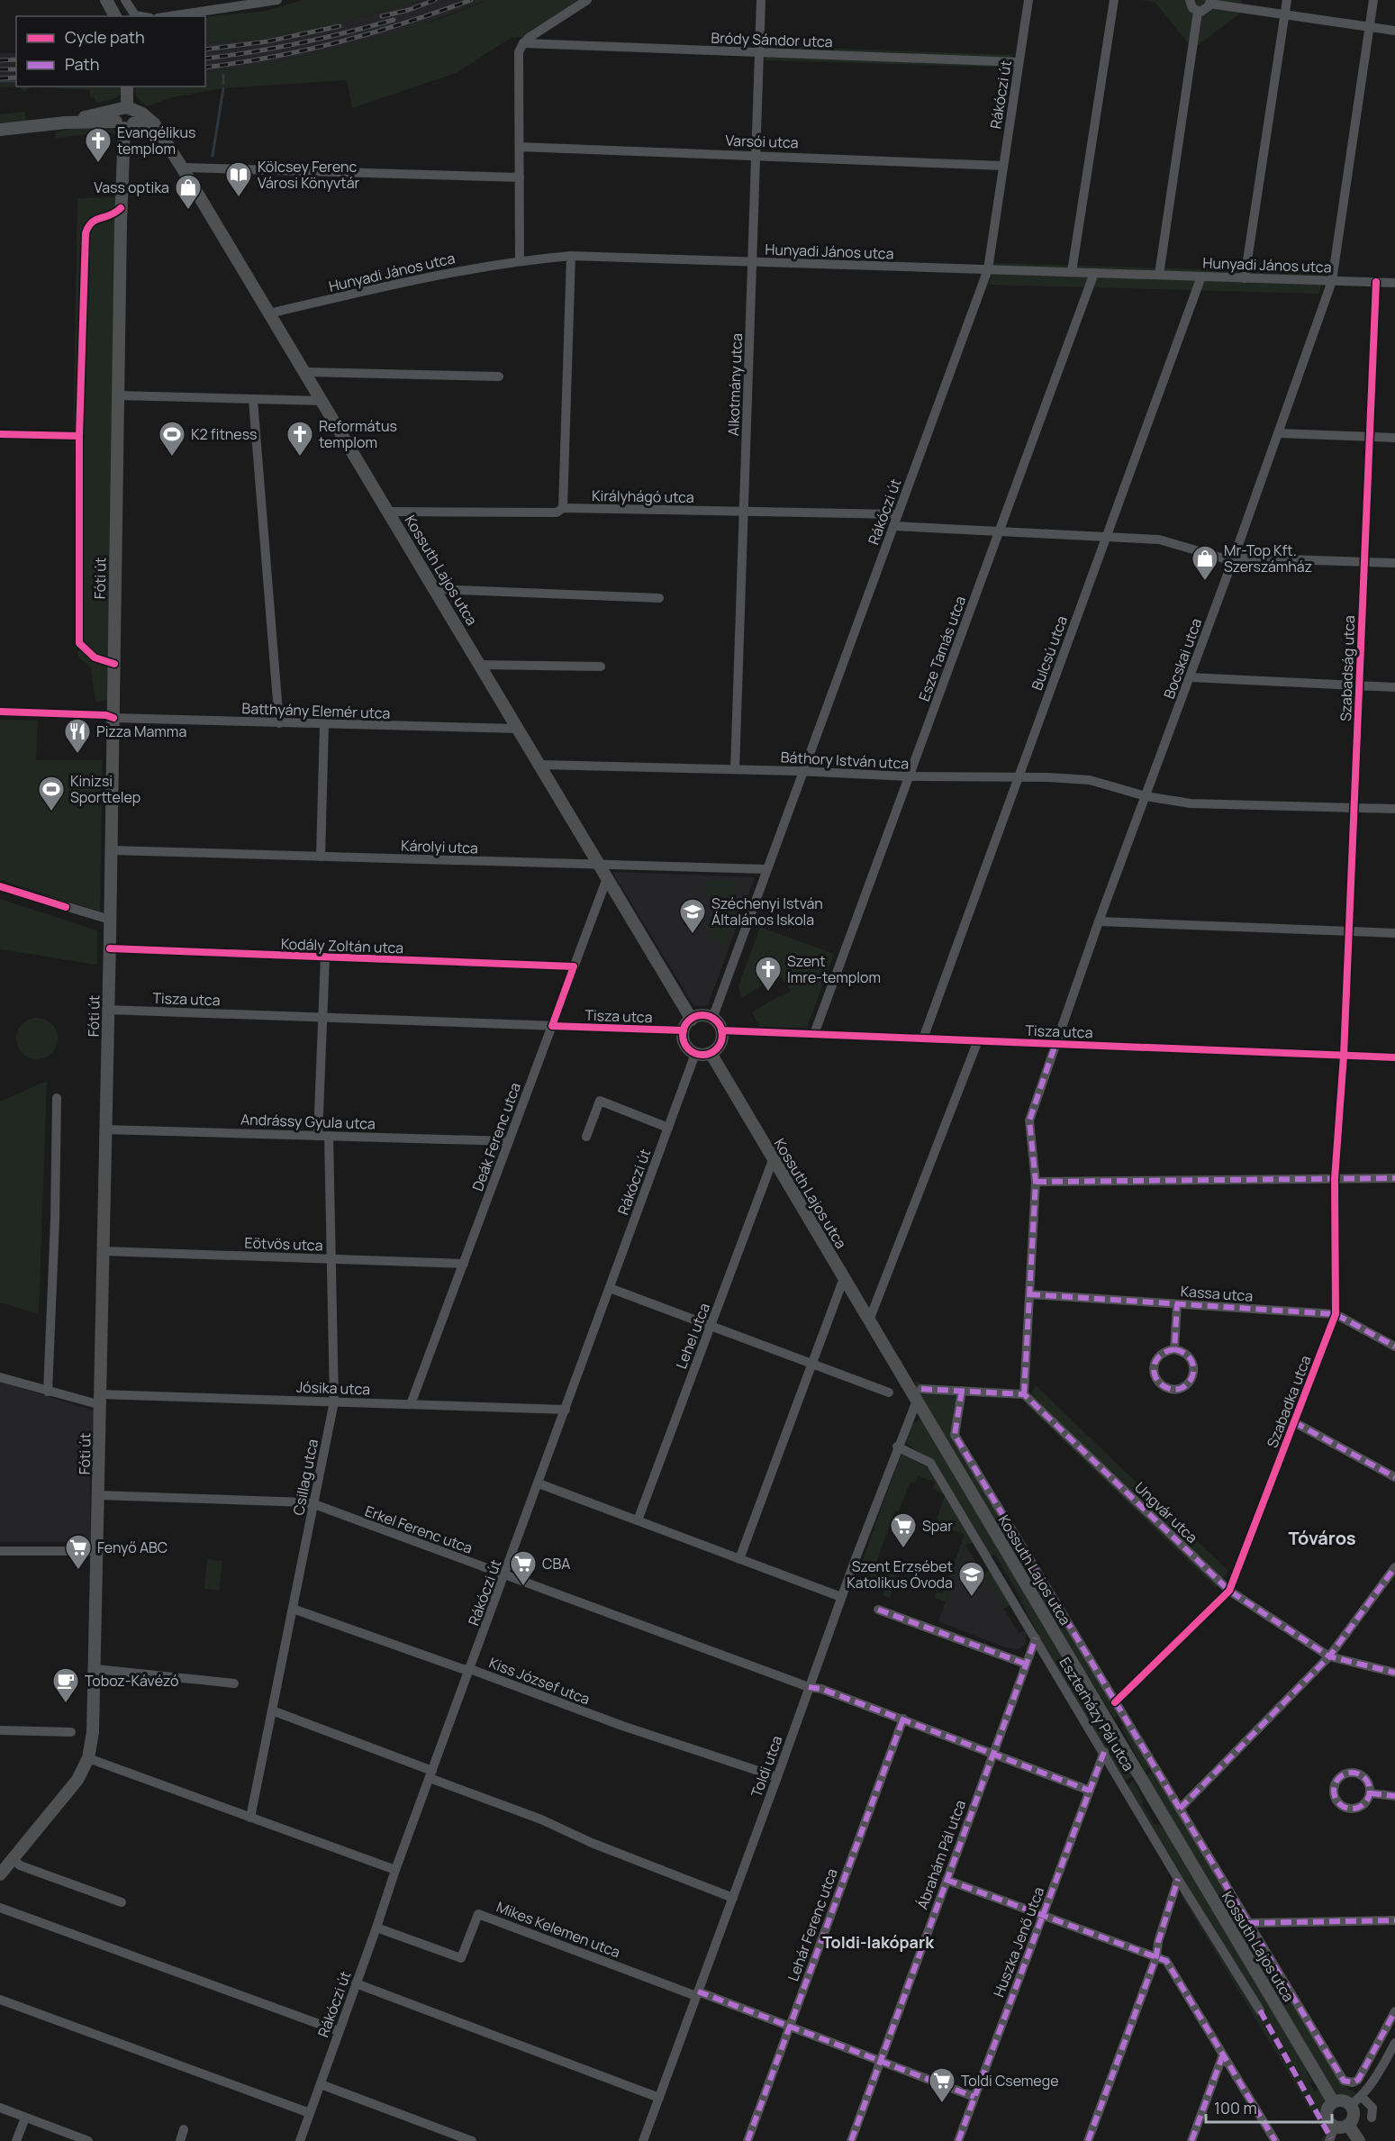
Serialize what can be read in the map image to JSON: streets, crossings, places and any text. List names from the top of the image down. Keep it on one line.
{"streets":{"street":["Bródy Sándor utca","Rákóczi út","Varsói utca","Hunyadi János utca","Alkotmány utca","Királyhágó utca","Kossuth Lajos utca","Fóti út","Esze Tamás utca","Bulcsú utca","Bocskai utca","Szabadság utca","Batthyány Elemér utca","Báthory István utca","Károlyi utca","Kodály Zoltán utca","Tisza utca","Andrássy Gyula utca","Deák Ferenc utca","Eötvös utca","Kassa utca","Lehel utca","Jósika utca","Szabadka utca","Csillag utca","Ungvár utca","Erkel Ferenc utca","Kiss József utca","Eszterházy Pál utca","Toldi utca","Ábrahám Pál utca","Lehár Ferenc utca","Mikes Kelemen utca","Huszka Jenő utca"]},"crossings":[["Bródy Sándor utca","Rákóczi út"],["Bródy Sándor utca","Alkotmány utca"],["Rákóczi út","Varsói utca"],["Rákóczi út","Hunyadi János utca"],["Rákóczi út","Királyhágó utca"],["Rákóczi út","Kossuth Lajos utca"],["Rákóczi út","Báthory István utca"],["Rákóczi út","Károlyi utca"],["Rákóczi út","Tisza utca"],["Rákóczi út","Jósika utca"],["Rákóczi út","Erkel Ferenc utca"],["Rákóczi út","Kiss József utca"],["Rákóczi út","Mikes Kelemen utca"],["Varsói utca","Alkotmány utca"],["Hunyadi János utca","Alkotmány utca"],["Hunyadi János utca","Kossuth Lajos utca"],["Hunyadi János utca","Esze Tamás utca"],["Hunyadi János utca","Bulcsú utca"],["Hunyadi János utca","Bocskai utca"],["Hunyadi János utca","Szabadság utca"],["Alkotmány utca","Királyhágó utca"],["Alkotmány utca","Báthory István utca"],["Királyhágó utca","Kossuth Lajos utca"],["Kossuth Lajos utca","Fóti út"],["Kossuth Lajos utca","Batthyány Elemér utca"],["Kossuth Lajos utca","Báthory István utca"],["Kossuth Lajos utca","Károlyi utca"],["Kossuth Lajos utca","Tisza utca"],["Kossuth Lajos utca","Deák Ferenc utca"],["Kossuth Lajos utca","Lehel utca"],["Kossuth Lajos utca","Szabadka utca"],["Kossuth Lajos utca","Toldi utca"],["Fóti út","Batthyány Elemér utca"],["Fóti út","Károlyi utca"],["Fóti út","Kodály Zoltán utca"],["Fóti út","Tisza utca"],["Fóti út","Andrássy Gyula utca"],["Fóti út","Eötvös utca"],["Fóti út","Jósika utca"],["Fóti út","Erkel Ferenc utca"],["Esze Tamás utca","Báthory István utca"],["Esze Tamás utca","Tisza utca"],["Bulcsú utca","Báthory István utca"],["Bulcsú utca","Tisza utca"],["Bocskai utca","Báthory István utca"],["Bocskai utca","Tisza utca"],["Bocskai utca","Kassa utca"],["Bocskai utca","Ungvár utca"],["Szabadság utca","Báthory István utca"],["Szabadság utca","Tisza utca"],["Szabadság utca","Szabadka utca"],["Kodály Zoltán utca","Deák Ferenc utca"],["Tisza utca","Deák Ferenc utca"],["Tisza utca","Szabadka utca"],["Andrássy Gyula utca","Deák Ferenc utca"],["Andrássy Gyula utca","Csillag utca"],["Deák Ferenc utca","Eötvös utca"],["Deák Ferenc utca","Jósika utca"],["Eötvös utca","Csillag utca"],["Kassa utca","Szabadka utca"],["Jósika utca","Csillag utca"],["Szabadka utca","Ungvár utca"],["Csillag utca","Erkel Ferenc utca"],["Csillag utca","Kiss József utca"],["Erkel Ferenc utca","Toldi utca"],["Erkel Ferenc utca","Ábrahám Pál utca"],["Erkel Ferenc utca","Lehár Ferenc utca"],["Erkel Ferenc utca","Huszka Jenő utca"],["Kiss József utca","Toldi utca"],["Eszterházy Pál utca","Toldi utca"],["Eszterházy Pál utca","Ábrahám Pál utca"],["Eszterházy Pál utca","Huszka Jenő utca"],["Toldi utca","Mikes Kelemen utca"]],"districts":["Tóváros","Toldi-lakópark"],"places":{"church":["Evangélikus templom","Református templom","Szent Imre-templom"],"library":["Kölcsey Ferenc Városi Könyvtár"],"shop":["Vass optika","Mr-Top Kft. Szerszámház"],"sports":["K2 fitness","Kinizsi Sporttelep"],"restaurant":["Pizza Mamma"],"school or university":["Széchenyi István Általános Iskola","Szent Erzsébet Katolikus Óvoda"],"supermarket":["Spar","Fenyő ABC","CBA","Toldi Csemege"],"cafe":["Toboz-Kávézó"]},"legend":["Cycle path","Path"],"scale_bar":"100 m"}
